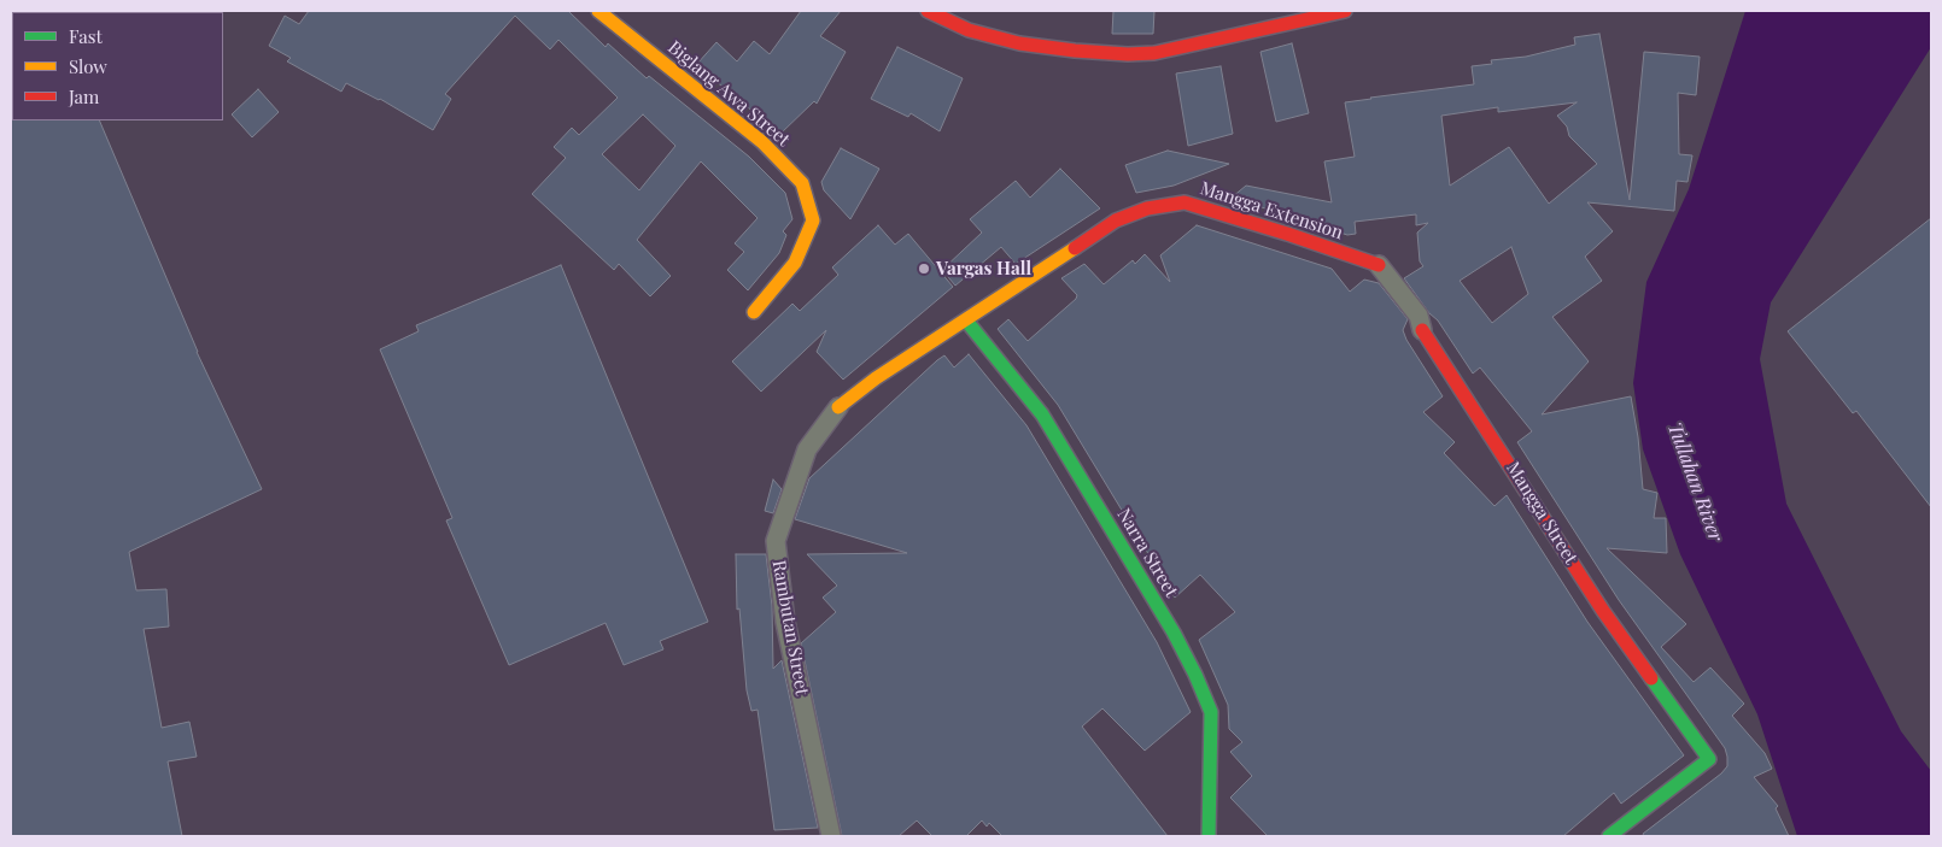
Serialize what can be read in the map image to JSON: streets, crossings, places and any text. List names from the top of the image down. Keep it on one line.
{"streets":{"street":["Biglang Awa Street","Mangga Extension","Mangga Street","Narra Street","Rambutan Street"]},"crossings":[["Mangga Extension","Mangga Street"],["Mangga Extension","Narra Street"],["Mangga Extension","Rambutan Street"],["Narra Street","Rambutan Street"]],"water":["Tullahan River"],"places":["Vargas Hall"],"legend":["Fast","Slow","Jam"]}
